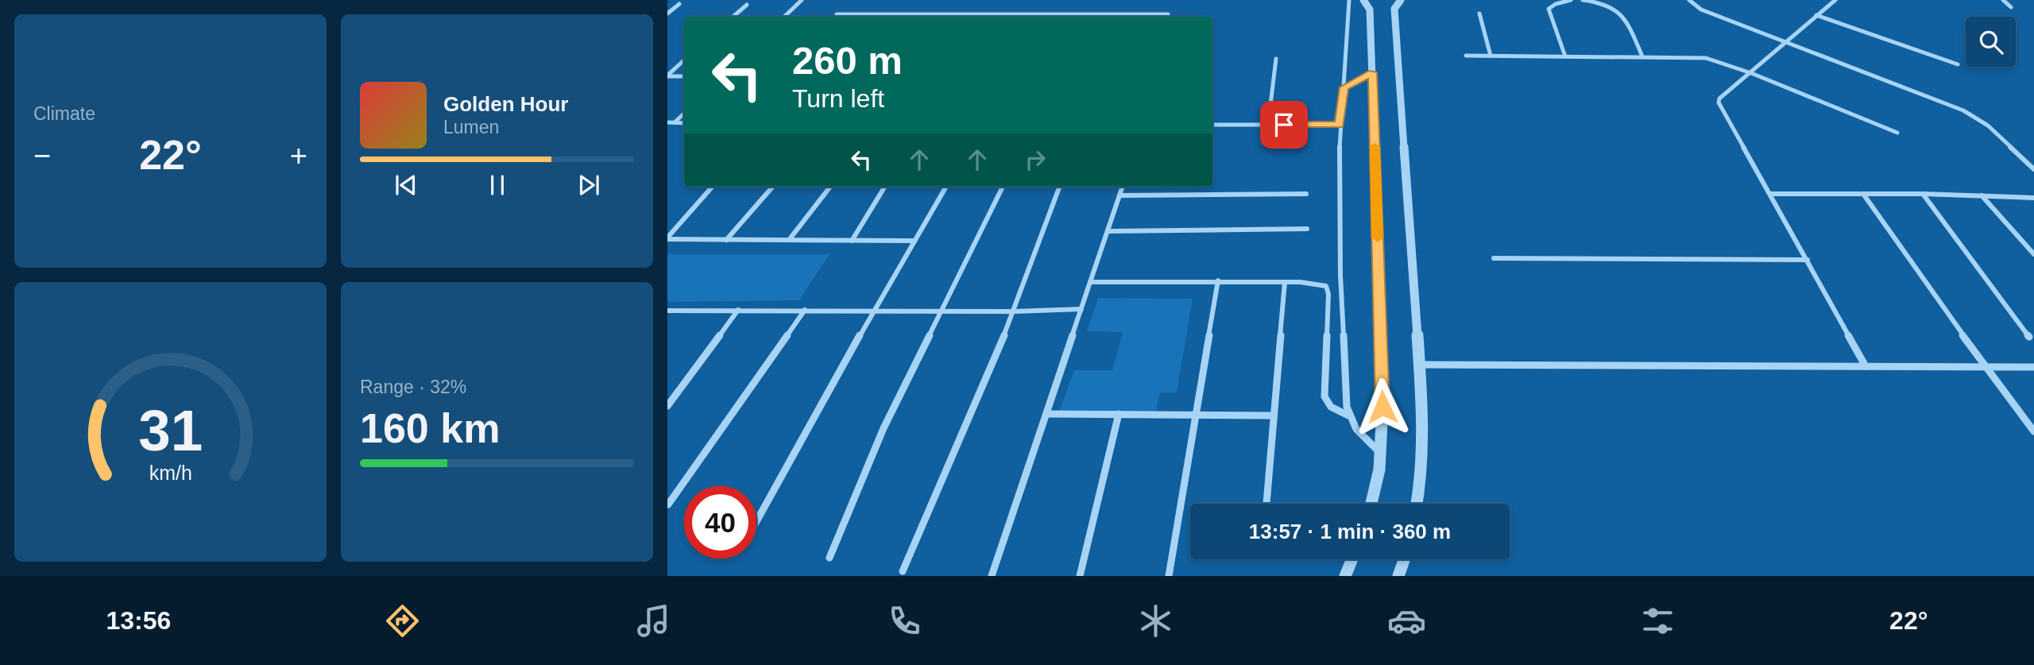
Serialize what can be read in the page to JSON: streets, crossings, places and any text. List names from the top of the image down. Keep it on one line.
{"page":{"tile":["Climate",["Range · 32%","160 km"]],"turn":["260 m","Turn left"],"song":["Golden Hour","Lumen"],"heat":["−","22°","+"],"limit":"40","trip":"13:57 · 1 min · 360 m","tabs":["13:56","22°"],"gauge":["31","km/h"]}}
